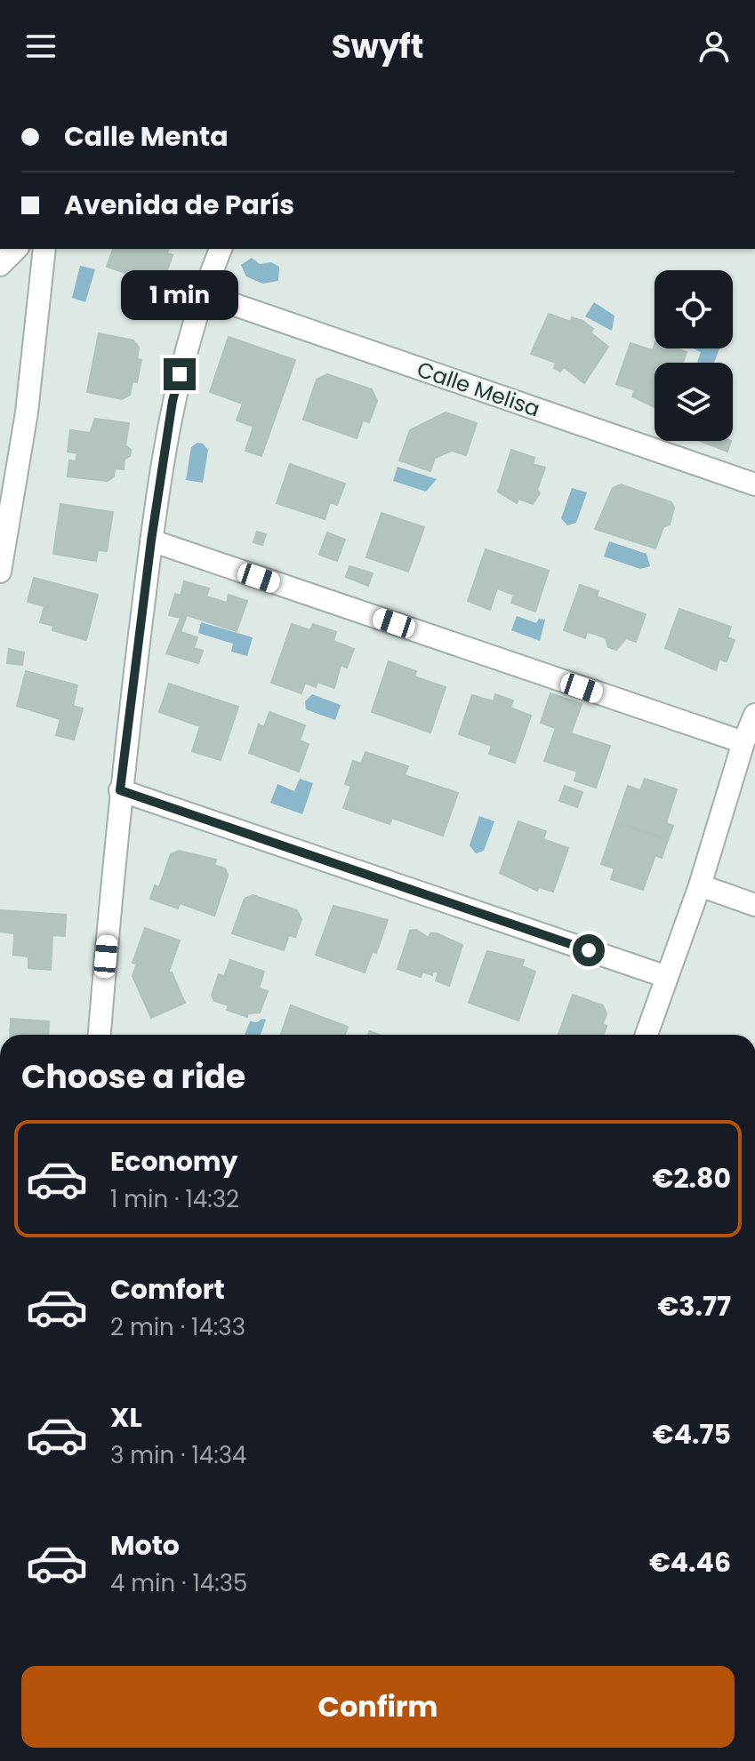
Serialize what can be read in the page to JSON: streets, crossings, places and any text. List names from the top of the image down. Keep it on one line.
{"streets":{"street":["Calle Melisa"]},"page":{"header":"Swyft","banner":["Calle Menta","Avenida de París"],"bubble":"1 min","heading":"Choose a ride","list":[{"name":"Economy","note":"1 min · 14:32","value":"€2.80"},{"name":"Comfort","note":"2 min · 14:33","value":"€3.77"},{"name":"XL","note":"3 min · 14:34","value":"€4.75"},{"name":"Moto","note":"4 min · 14:35","value":"€4.46"}],"buttons":"Confirm"}}
